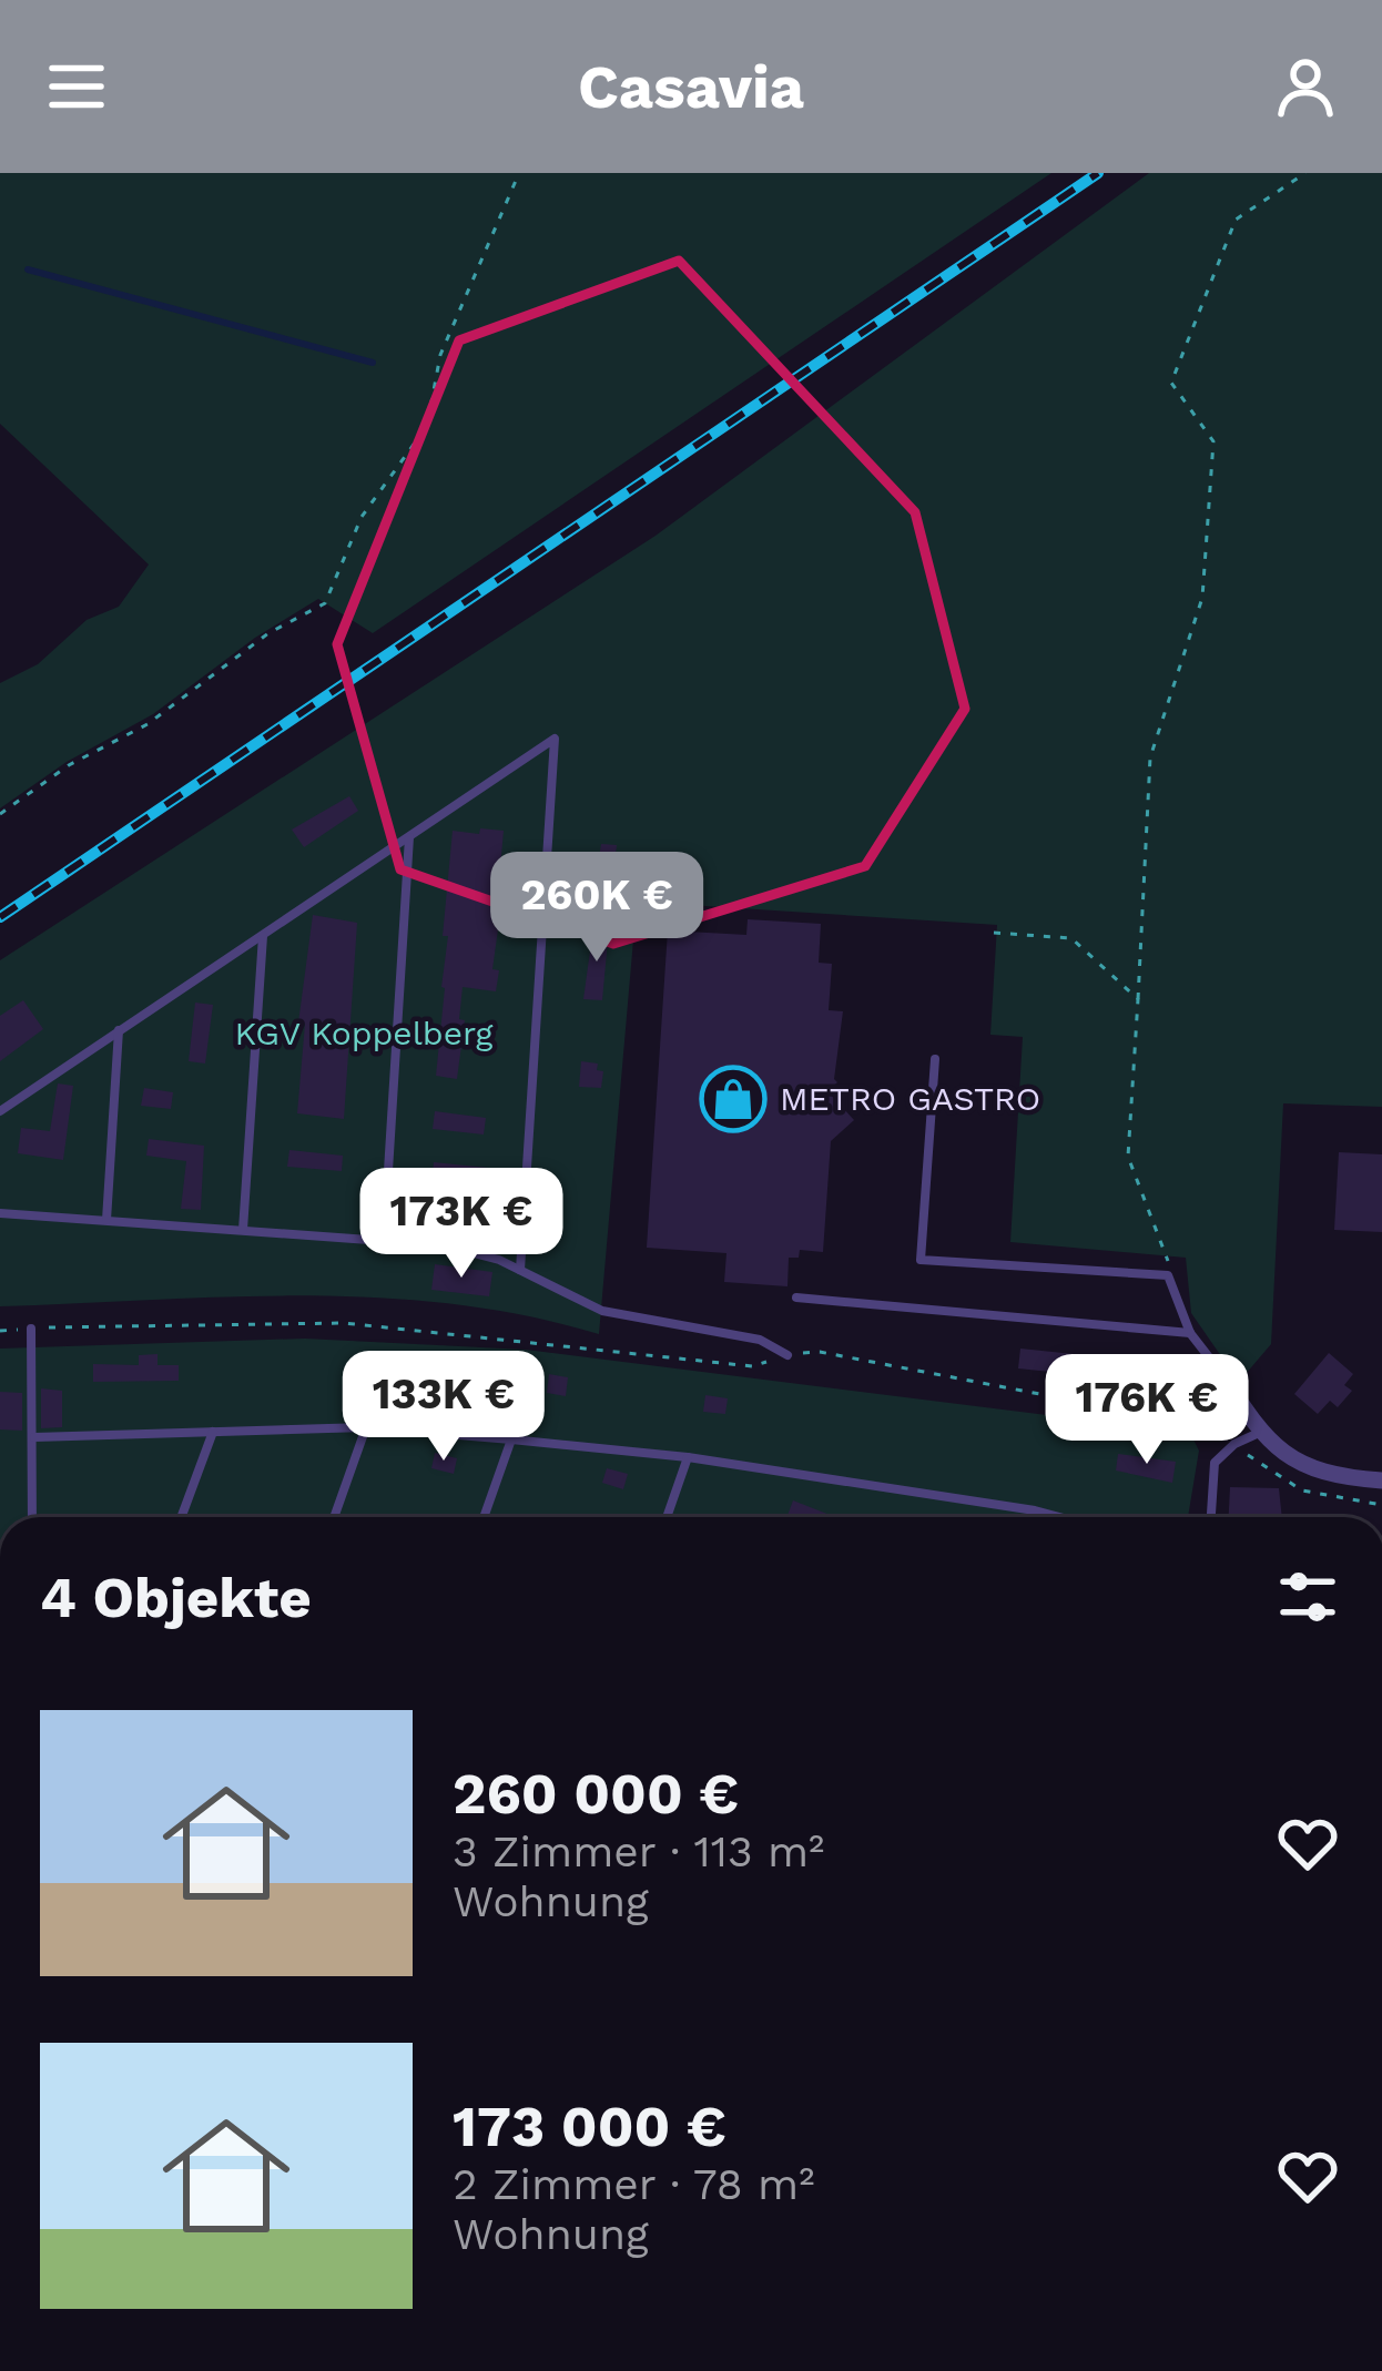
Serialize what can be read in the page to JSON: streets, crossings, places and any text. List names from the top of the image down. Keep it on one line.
{"parks":["KGV Koppelberg"],"places":{"shop":["METRO GASTRO"]},"page":{"header":"Casavia","price":["260K €","173K €","133K €","176K €"],"heading":"4 Objekte","list":[{"name":"260 000 €","note":"3 Zimmer · 113 m² · Wohnung"},{"name":"173 000 €","note":"2 Zimmer · 78 m² · Wohnung"}]}}
